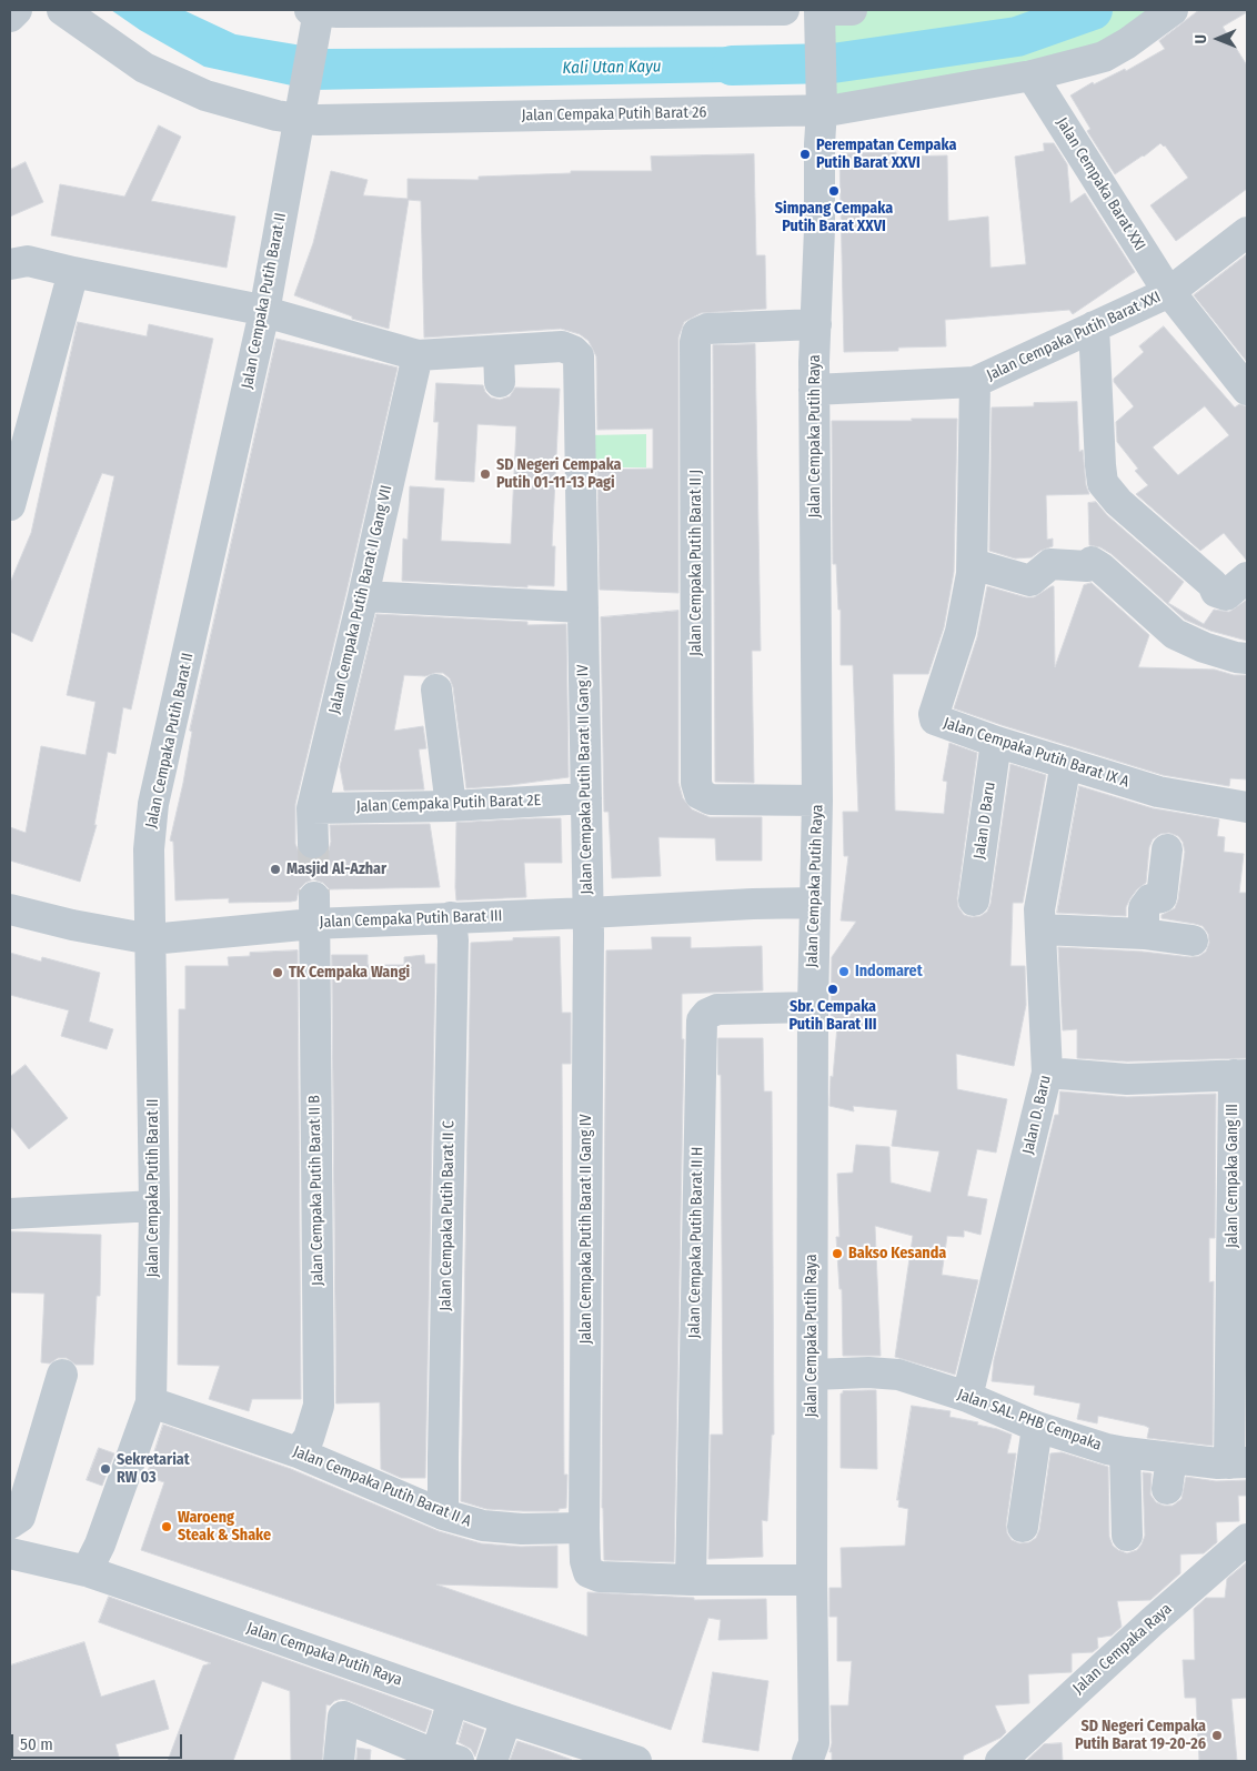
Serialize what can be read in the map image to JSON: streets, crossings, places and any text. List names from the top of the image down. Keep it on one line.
{"streets":{"street":["Jalan Cempaka Putih Barat 26","Jalan Cempaka Barat XXI","Jalan Cempaka Putih Barat II","Jalan Cempaka Putih Barat XXI","Jalan Cempaka Putih Raya","Jalan Cempaka Putih Barat II J","Jalan Cempaka Putih Barat II Gang VII","Jalan Cempaka Putih Barat IX A","Jalan Cempaka Putih Barat II Gang IV","Jalan Cempaka Putih Barat 2E","Jalan D Baru","Jalan Cempaka Putih Barat III","Jalan D. Baru","Jalan Cempaka Gang III","Jalan Cempaka Putih Barat II B","Jalan Cempaka Putih Barat II C","Jalan Cempaka Putih Barat II H","Jalan SAL. PHB Cempaka","Jalan Cempaka Putih Barat II A","Jalan Cempaka Raya"]},"crossings":[["Jalan Cempaka Putih Barat 26","Jalan Cempaka Barat XXI"],["Jalan Cempaka Putih Barat 26","Jalan Cempaka Putih Barat II"],["Jalan Cempaka Putih Barat 26","Jalan Cempaka Putih Raya"],["Jalan Cempaka Barat XXI","Jalan Cempaka Putih Barat XXI"],["Jalan Cempaka Putih Barat II","Jalan Cempaka Putih Raya"],["Jalan Cempaka Putih Barat II","Jalan Cempaka Putih Barat II Gang IV"],["Jalan Cempaka Putih Barat II","Jalan Cempaka Putih Barat III"],["Jalan Cempaka Putih Barat II","Jalan Cempaka Putih Barat II A"],["Jalan Cempaka Putih Barat XXI","Jalan Cempaka Putih Raya"],["Jalan Cempaka Putih Barat XXI","Jalan Cempaka Putih Barat IX A"],["Jalan Cempaka Putih Raya","Jalan Cempaka Putih Barat II J"],["Jalan Cempaka Putih Raya","Jalan Cempaka Putih Barat III"],["Jalan Cempaka Putih Raya","Jalan Cempaka Putih Barat II H"],["Jalan Cempaka Putih Raya","Jalan SAL. PHB Cempaka"],["Jalan Cempaka Putih Barat II Gang VII","Jalan Cempaka Putih Barat II Gang IV"],["Jalan Cempaka Putih Barat II Gang VII","Jalan Cempaka Putih Barat 2E"],["Jalan Cempaka Putih Barat IX A","Jalan D Baru"],["Jalan Cempaka Putih Barat IX A","Jalan D. Baru"],["Jalan Cempaka Putih Barat II Gang IV","Jalan Cempaka Putih Barat 2E"],["Jalan Cempaka Putih Barat II Gang IV","Jalan Cempaka Putih Barat III"],["Jalan Cempaka Putih Barat II Gang IV","Jalan Cempaka Putih Barat II A"],["Jalan Cempaka Putih Barat III","Jalan Cempaka Putih Barat II B"],["Jalan Cempaka Putih Barat III","Jalan Cempaka Putih Barat II C"],["Jalan D. Baru","Jalan Cempaka Gang III"],["Jalan D. Baru","Jalan SAL. PHB Cempaka"],["Jalan Cempaka Gang III","Jalan SAL. PHB Cempaka"],["Jalan Cempaka Putih Barat II B","Jalan Cempaka Putih Barat II A"],["Jalan Cempaka Putih Barat II C","Jalan Cempaka Putih Barat II A"]],"water":["Kali Utan Kayu"],"places":["Perempatan Cempaka Putih Barat XXVI","Simpang Cempaka Putih Barat XXVI","SD Negeri Cempaka Putih 01-11-13 Pagi","Masjid Al-Azhar","Indomaret","TK Cempaka Wangi","Sbr. Cempaka Putih Barat III","Bakso Kesanda","Sekretariat RW 03","Waroeng Steak & Shake","SD Negeri Cempaka Putih Barat 19-20-26"],"scale_bar":"50 m","north":"left"}
